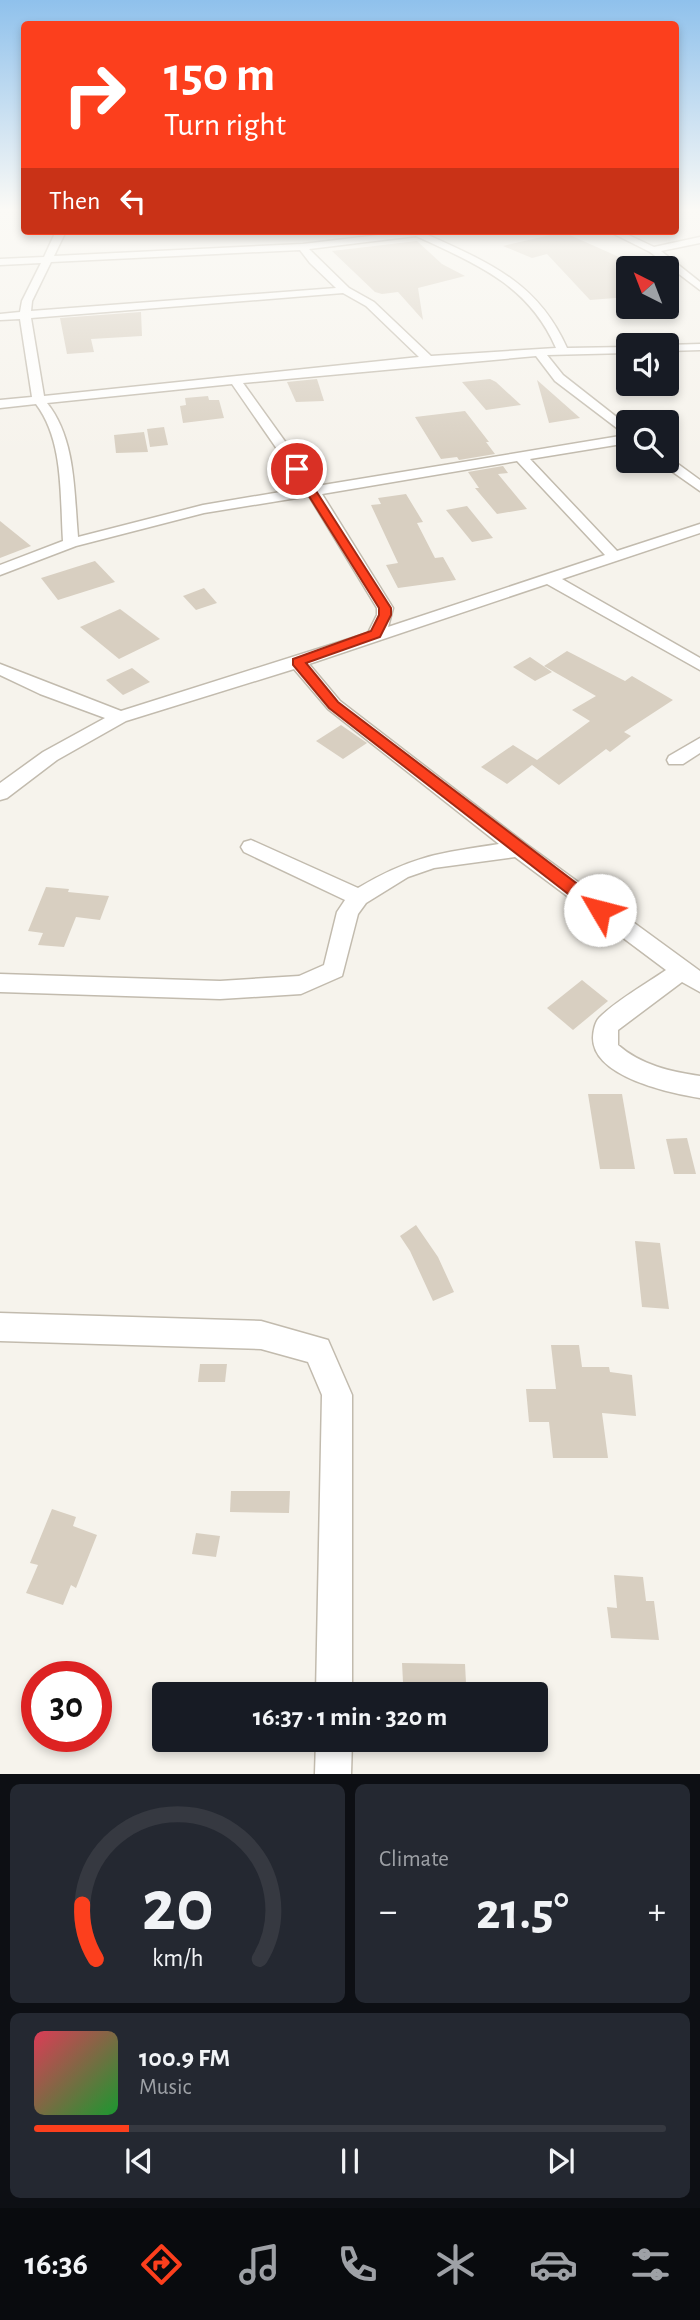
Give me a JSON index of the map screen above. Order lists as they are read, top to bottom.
{
  "north": "top left",
  "page": {
    "turn": ["150 m", "Turn right"],
    "then": "Then",
    "limit": "30",
    "trip": "16:37 · 1 min · 320 m",
    "tile": "Climate",
    "heat": ["−", "21.5°", "+"],
    "song": ["100.9 FM", "Music"],
    "tabs": "16:36",
    "gauge": ["20", "km/h"]
  }
}
